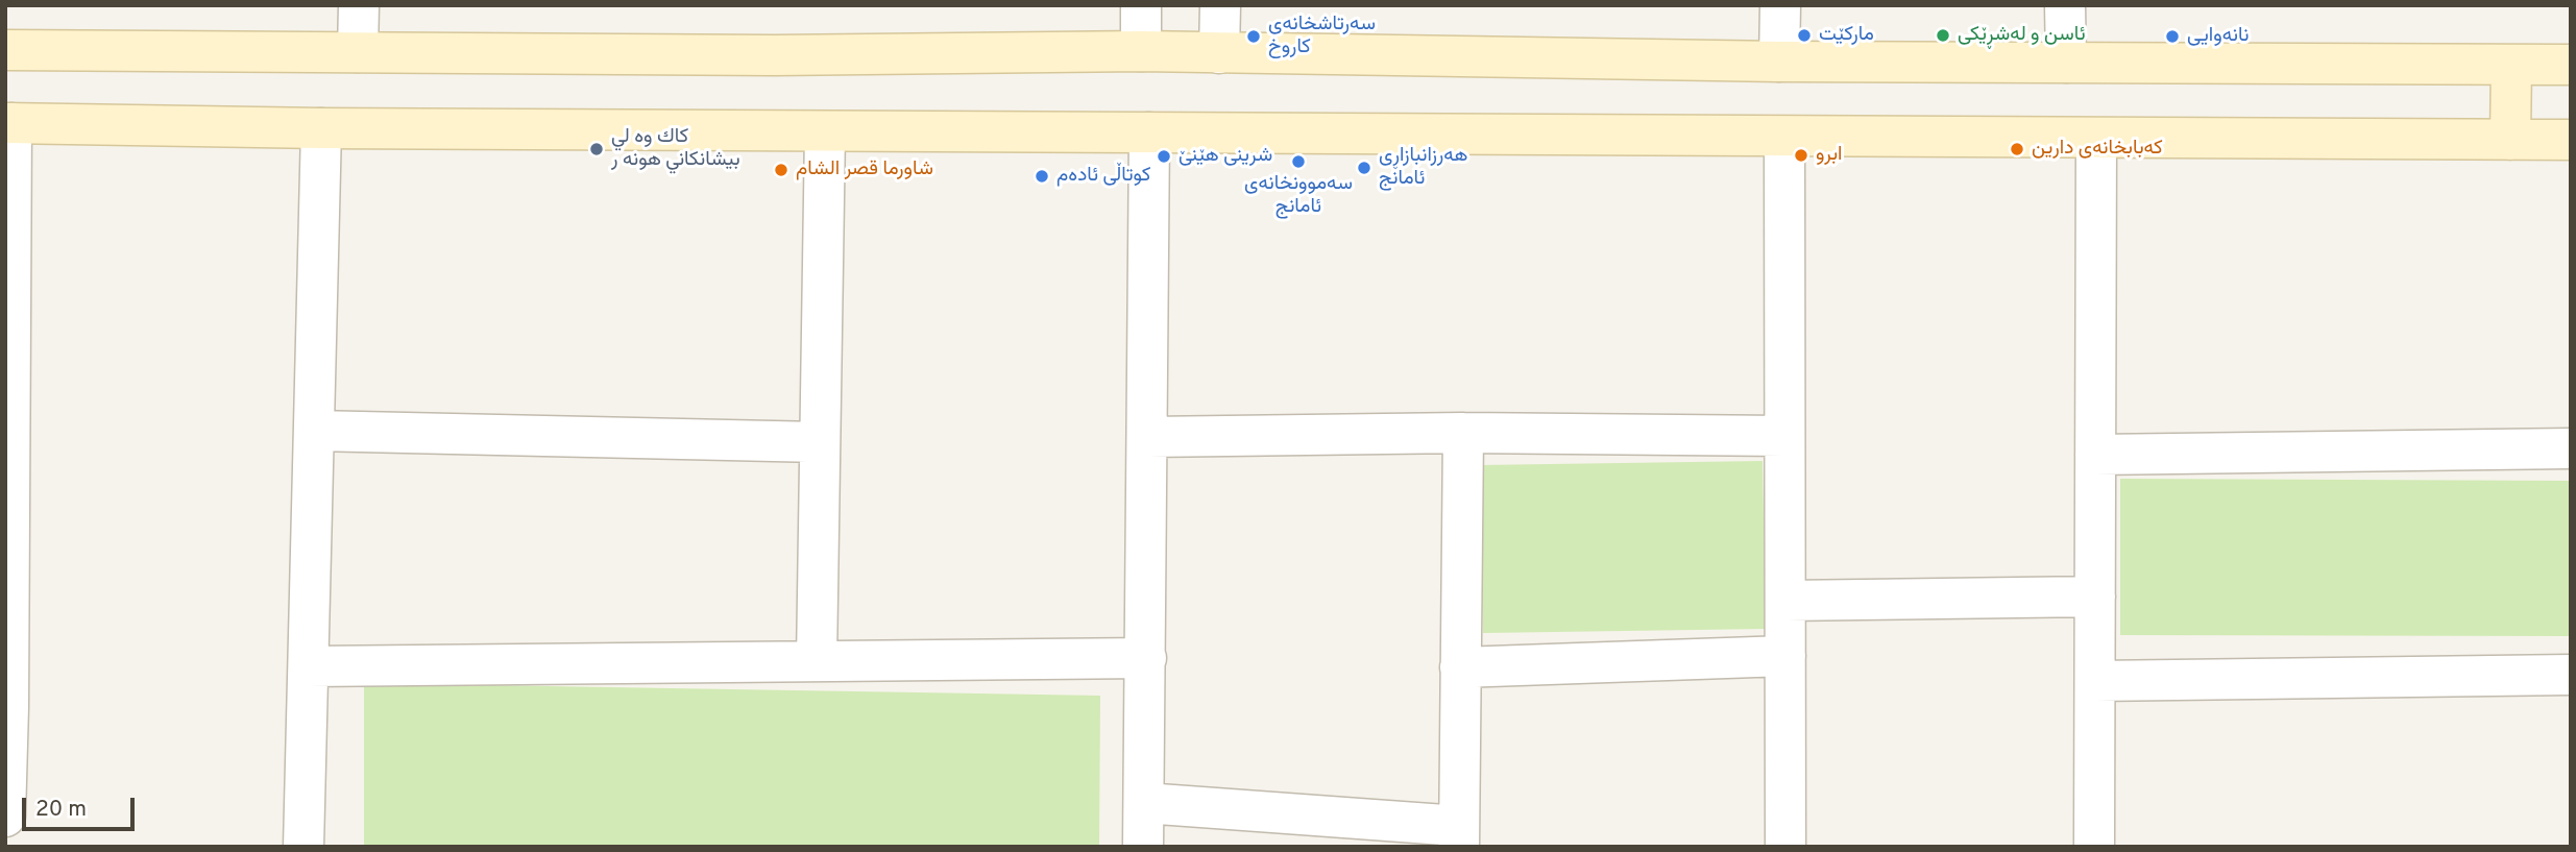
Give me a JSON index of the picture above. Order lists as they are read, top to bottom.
{
  "places": [
    "مارکێت",
    "ئاسن و لەشڕێکی",
    "سەرتاشخانەی کاروخ",
    "نانەوایی",
    "كاك وه لي بيشانكاني هونه ر",
    "کەبابخانەی دارین",
    "ابرو",
    "شرینی هێنێ",
    "سەموونخانەی ئامانج",
    "هەرزانبازاڕی ئامانج",
    "شاورما قصر الشام",
    "کوتاڵی ئادەم"
  ],
  "scale_bar": "20 m"
}
